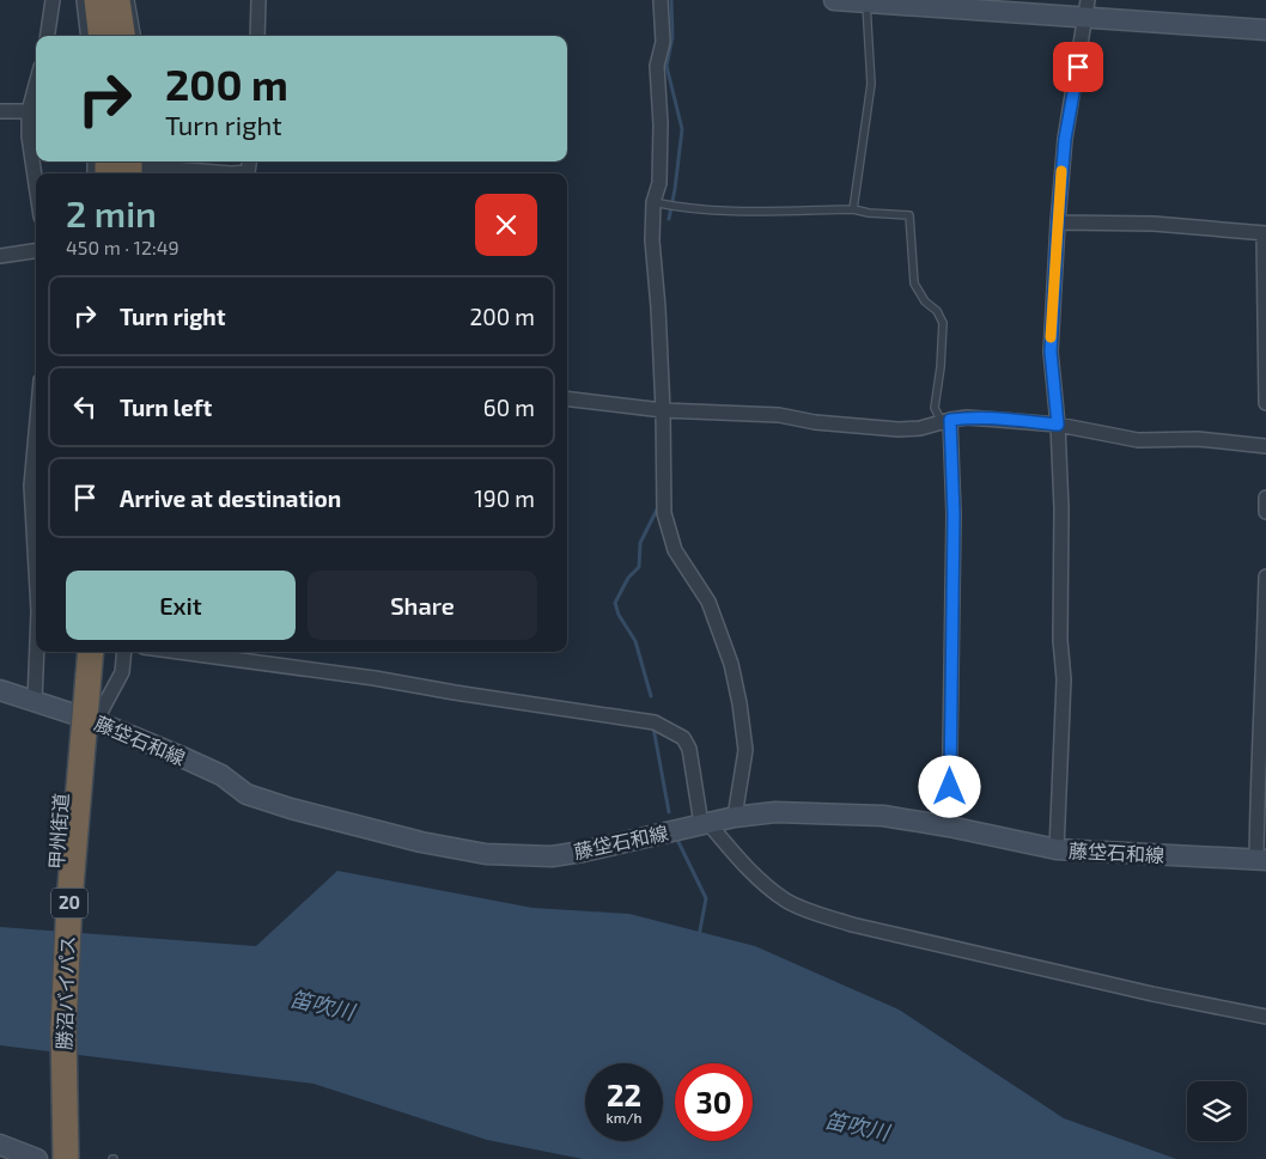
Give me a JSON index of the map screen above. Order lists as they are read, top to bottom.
{
  "streets": {
    "highway": ["甲州街道", "20", "勝沼バイパス"],
    "main road": ["藤垈石和線"]
  },
  "water": ["笛吹川"],
  "page": {
    "turn": ["200 m", "Turn right"],
    "heading": ["2 min", "450 m · 12:49"],
    "list": [
      {
        "name": "Turn right",
        "value": "200 m"
      },
      {
        "name": "Turn left",
        "value": "60 m"
      },
      {
        "name": "Arrive at destination",
        "value": "190 m"
      }
    ],
    "buttons": ["Exit", "Share"],
    "speed": "22 km/h",
    "limit": "30"
  }
}
